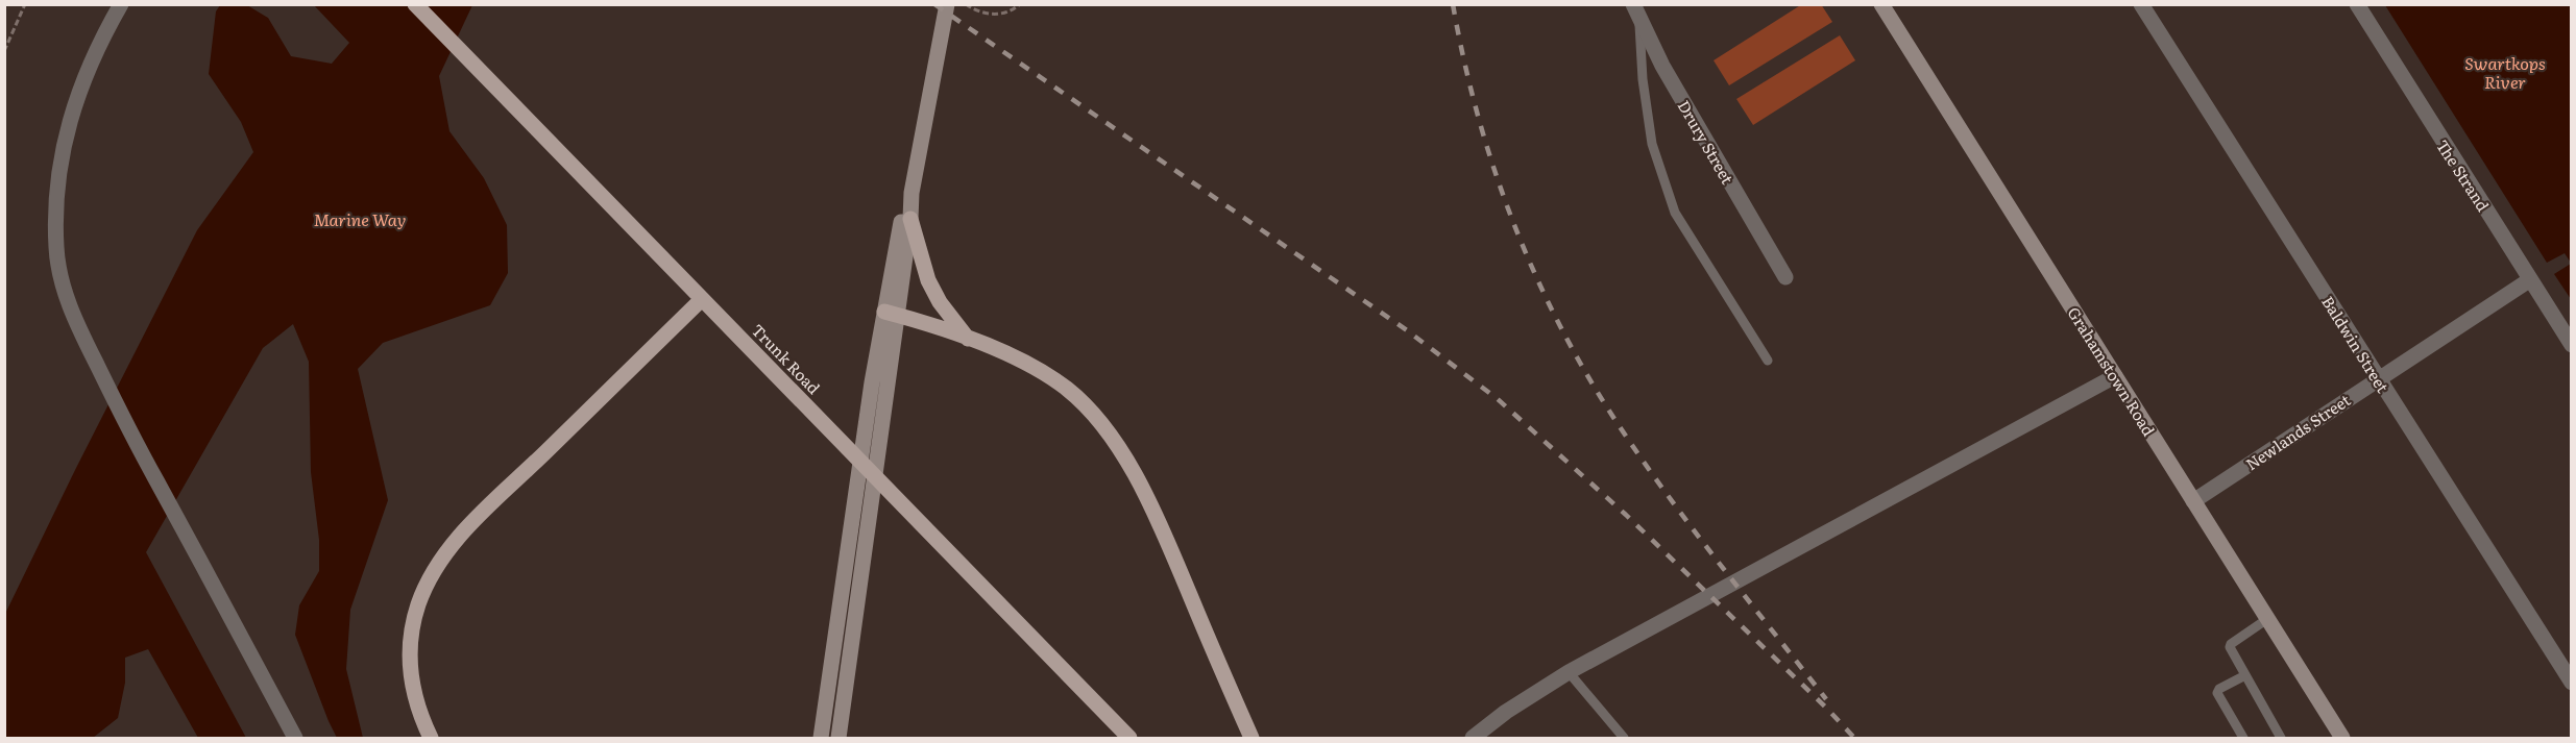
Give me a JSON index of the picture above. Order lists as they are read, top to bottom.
{
  "streets": {
    "main road": ["Trunk Road", "Grahamstown Road"],
    "street": [
      "Drury Street",
      "The Strand",
      "Baldwin Street",
      "Newlands Street"
    ]
  },
  "crossings": [
    ["The Strand", "Newlands Street"],
    ["Baldwin Street", "Newlands Street"],
    ["Grahamstown Road", "Newlands Street"]
  ],
  "water": ["Swartkops River", "Marine Way"]
}
